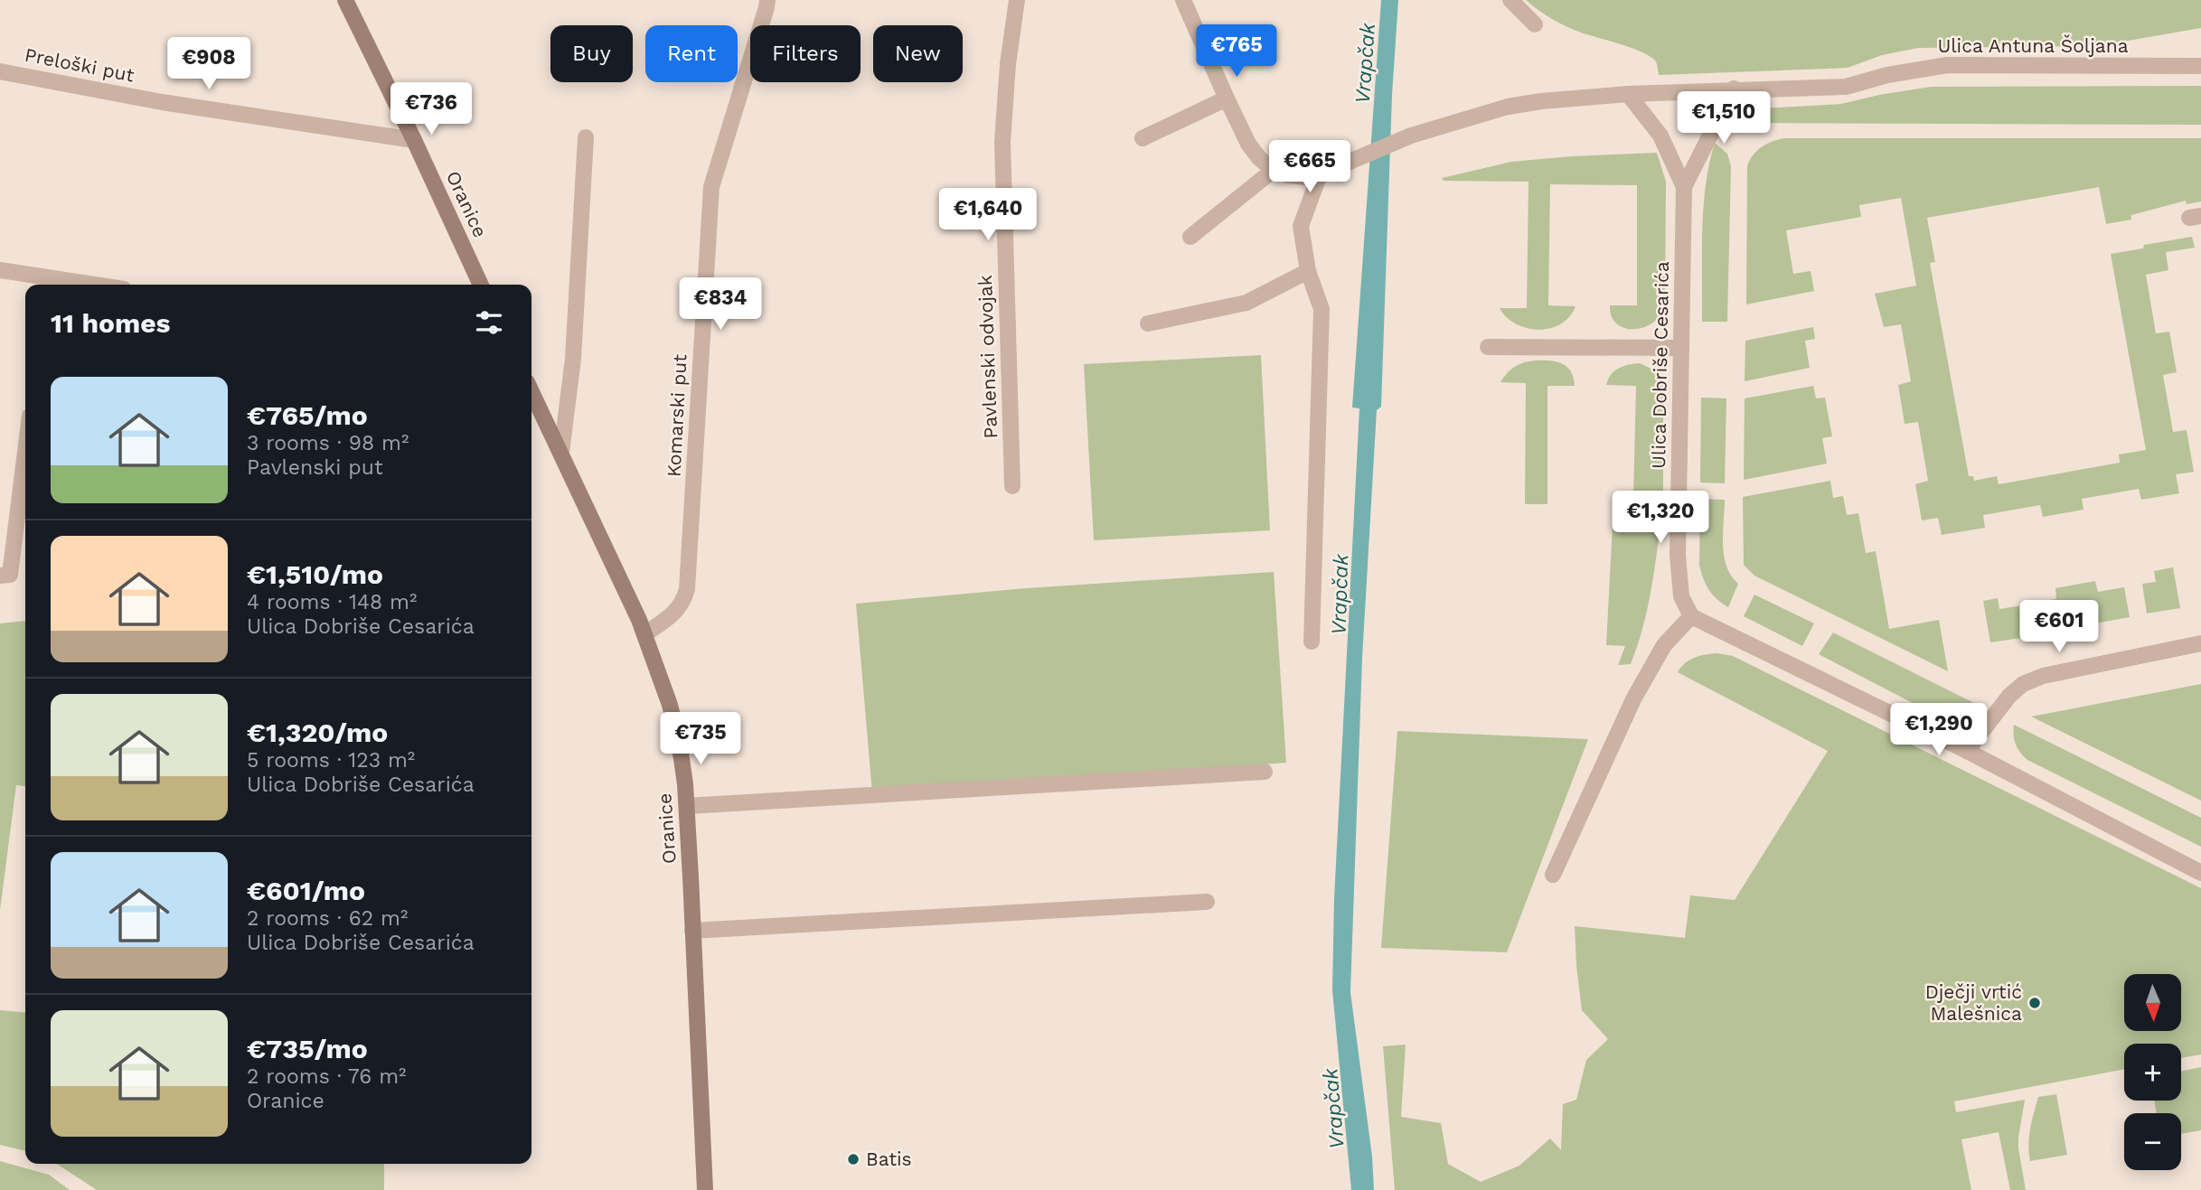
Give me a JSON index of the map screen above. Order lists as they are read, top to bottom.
{
  "streets": {
    "main road": ["Oranice"],
    "street": [
      "Ulica Antuna Šoljana",
      "Preloški put",
      "Pavlenski odvojak",
      "Ulica Dobriše Cesarića",
      "Komarski put"
    ]
  },
  "crossings": [
    ["Ulica Antuna Šoljana", "Ulica Dobriše Cesarića"],
    ["Preloški put", "Oranice"],
    ["Oranice", "Komarski put"]
  ],
  "water": ["Vrapčak"],
  "places": ["Dječji vrtić Malešnica", "Batis"],
  "north": "bottom",
  "page": {
    "price": [
      "€765",
      "€908",
      "€736",
      "€1,510",
      "€665",
      "€1,640",
      "€834",
      "€1,320",
      "€601",
      "€1,290",
      "€735"
    ],
    "chip": [
      "Buy",
      "Rent",
      "Filters",
      "New"
    ],
    "heading": "11 homes",
    "list": [
      {
        "name": "€765/mo",
        "note": "3 rooms · 98 m² · Pavlenski put"
      },
      {
        "name": "€1,510/mo",
        "note": "4 rooms · 148 m² · Ulica Dobriše Cesarića"
      },
      {
        "name": "€1,320/mo",
        "note": "5 rooms · 123 m² · Ulica Dobriše Cesarića"
      },
      {
        "name": "€601/mo",
        "note": "2 rooms · 62 m² · Ulica Dobriše Cesarića"
      },
      {
        "name": "€735/mo",
        "note": "2 rooms · 76 m² · Oranice"
      }
    ],
    "map_buttons": ["+", "−"]
  }
}
